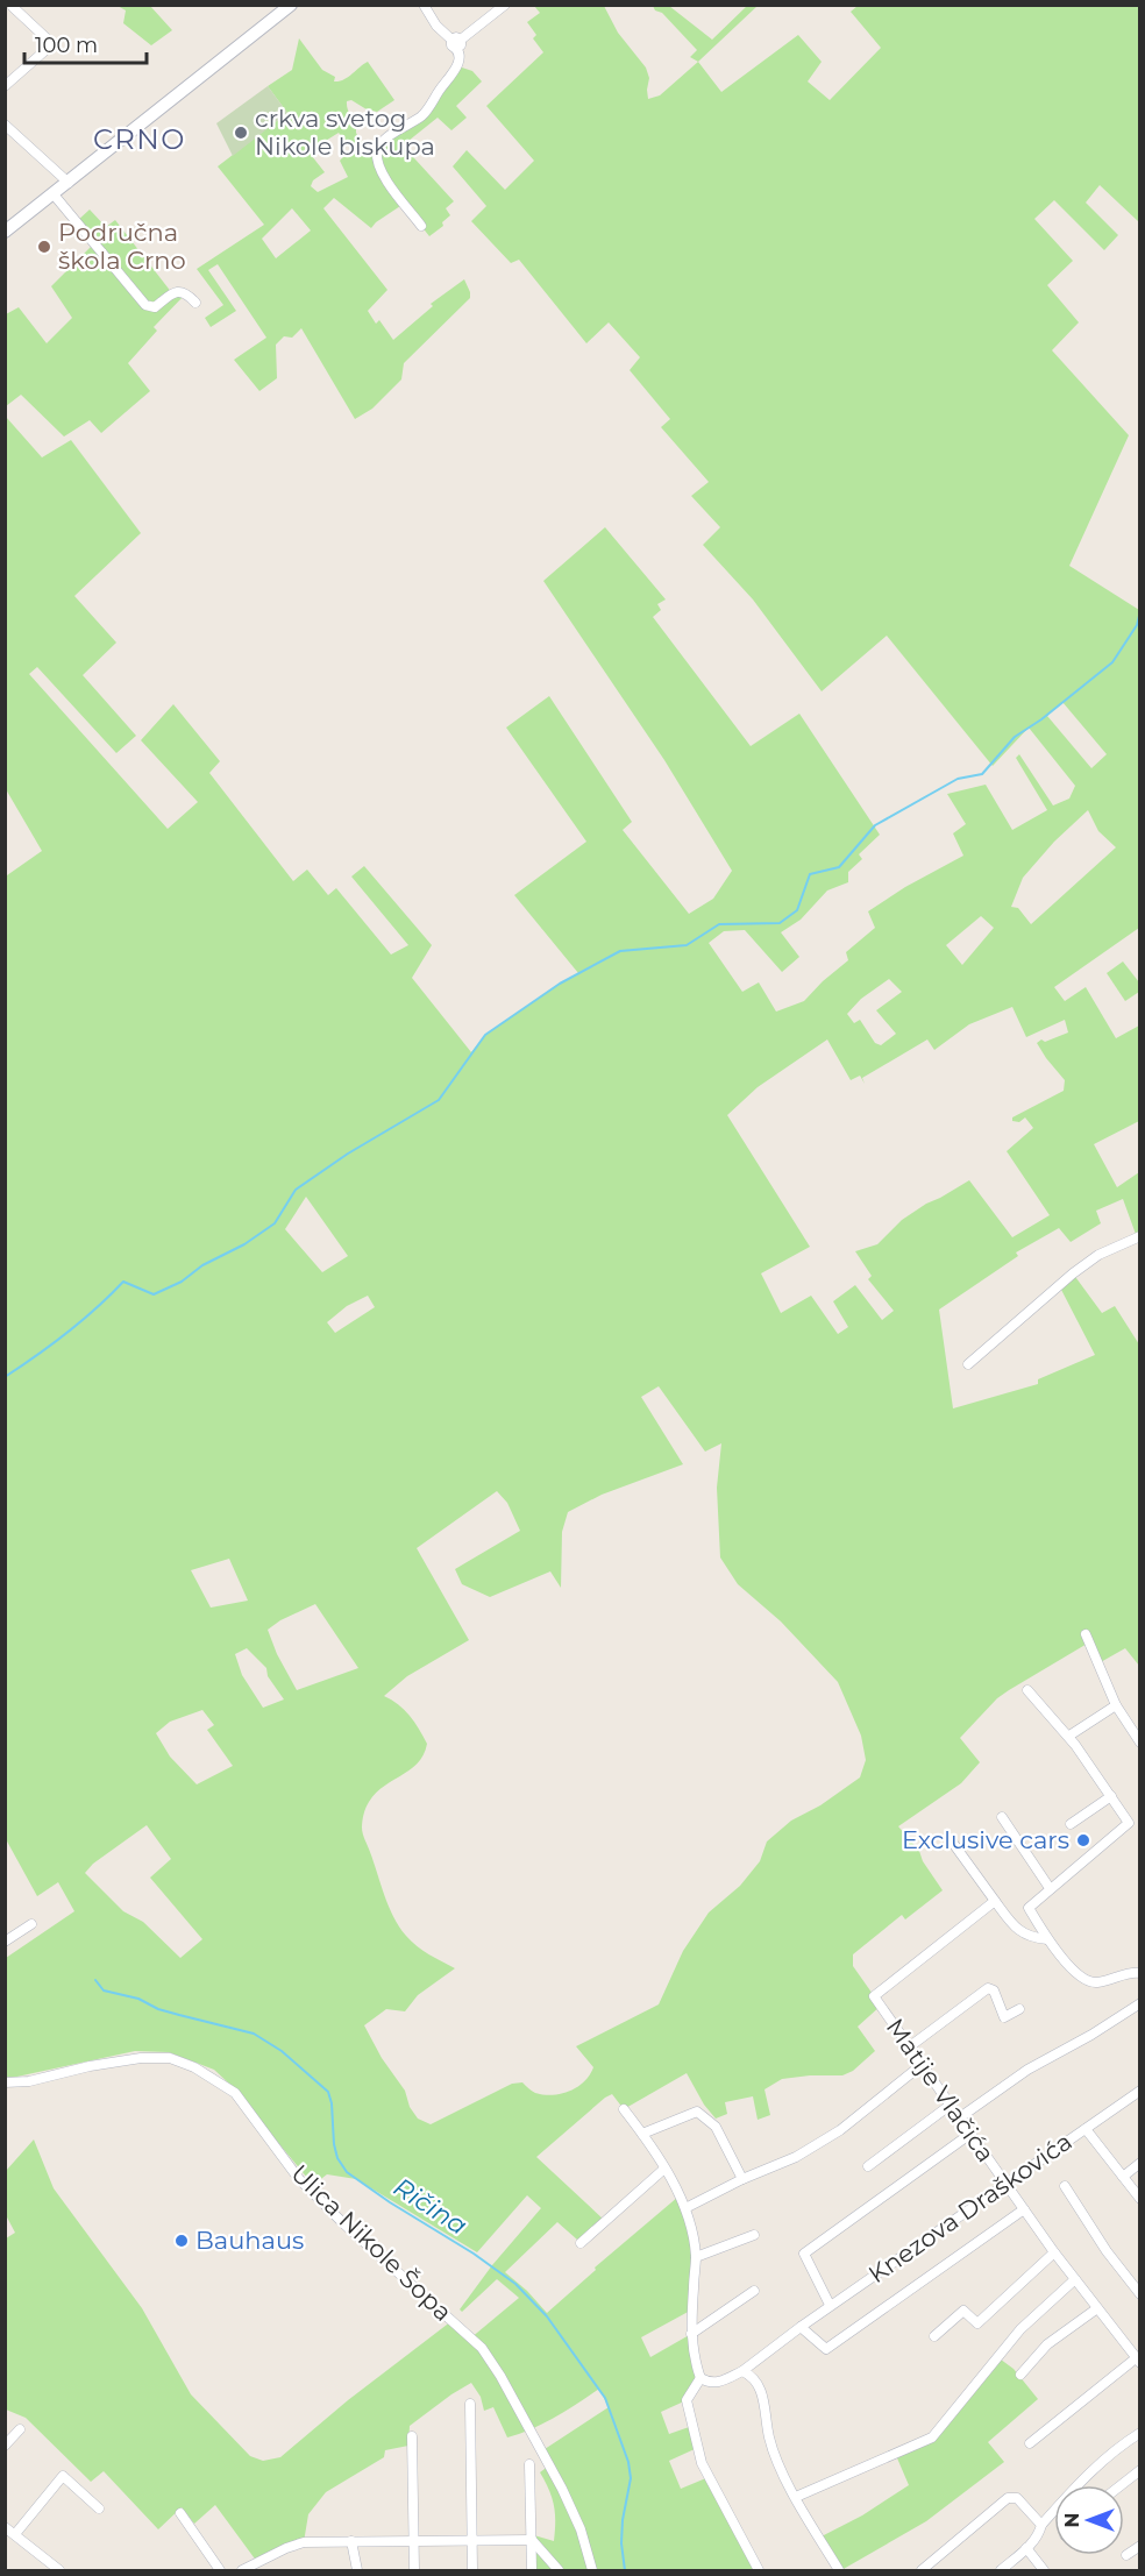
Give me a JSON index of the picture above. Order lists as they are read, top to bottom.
{
  "streets": {
    "street": ["Matije Vlačića", "Knezova Draškovića", "Ulica Nikole Šopa"]
  },
  "crossings": [
    ["Matije Vlačića", "Knezova Draškovića"]
  ],
  "districts": ["CRNO"],
  "water": ["Ričina"],
  "places": [
    "crkva svetog Nikole biskupa",
    "Područna škola Crno",
    "Exclusive cars",
    "Bauhaus"
  ],
  "scale_bar": "100 m",
  "north": "left"
}
